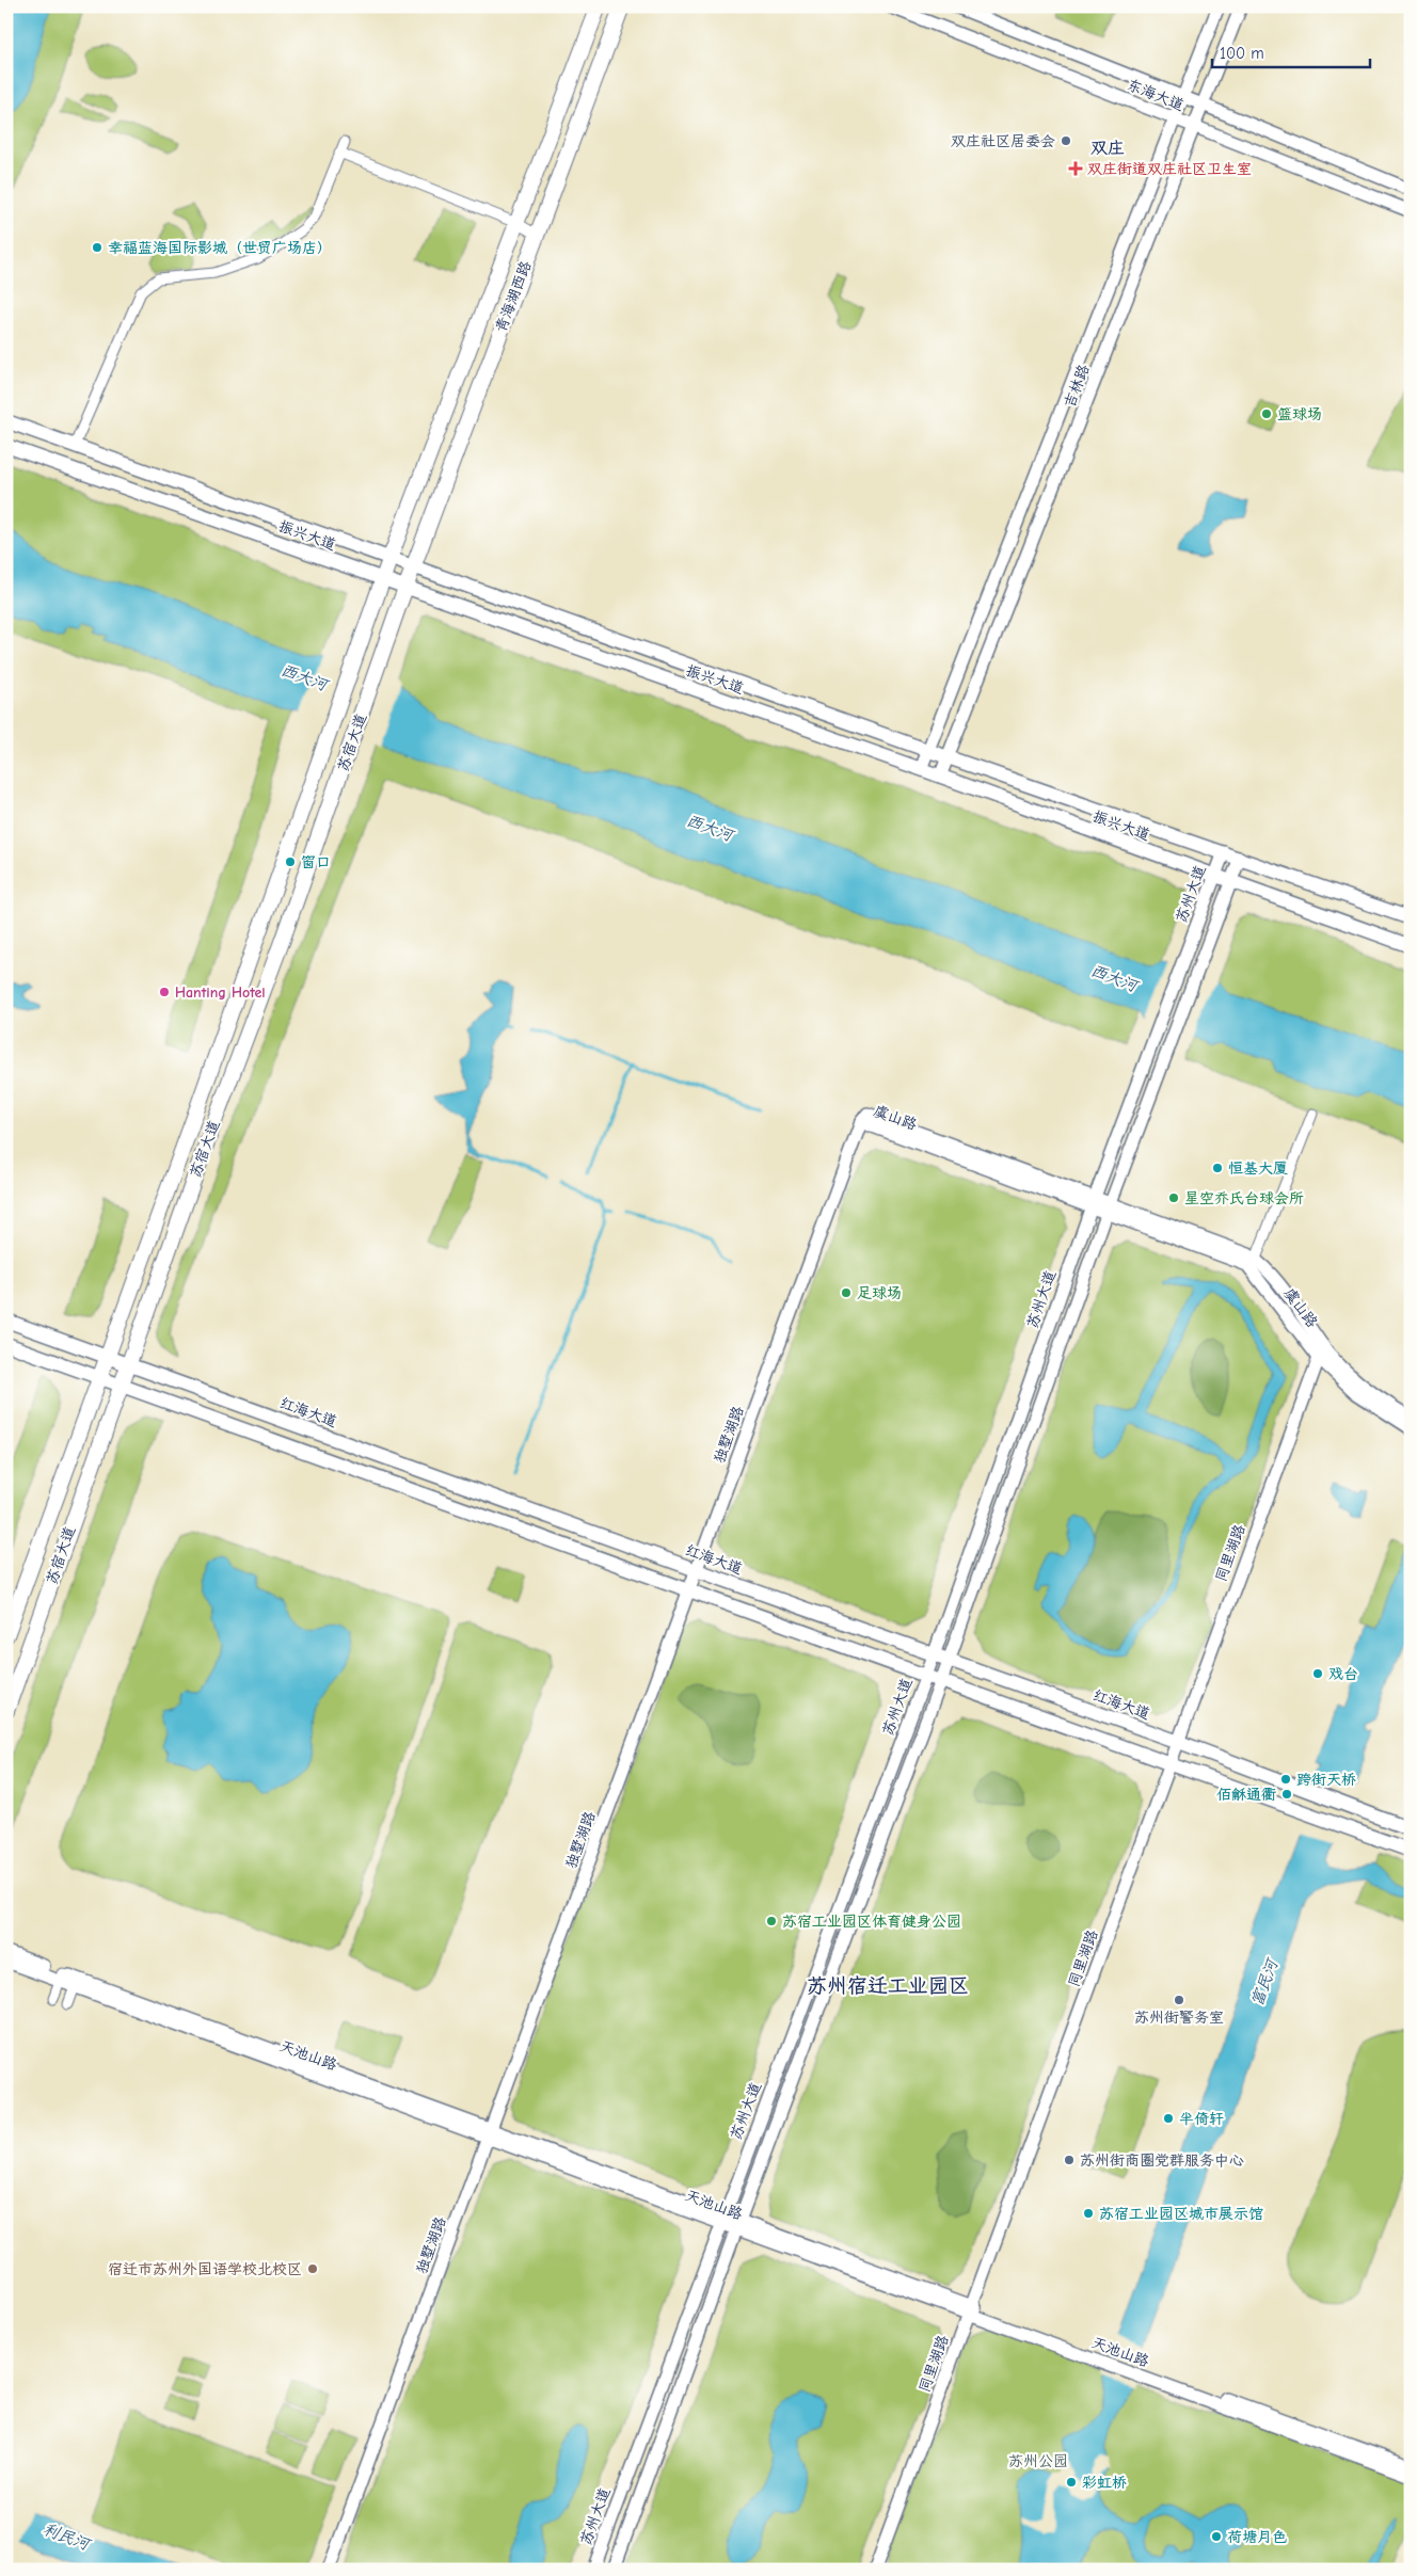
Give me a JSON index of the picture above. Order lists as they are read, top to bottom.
{
  "streets": {
    "main road": [
      "青海湖西路",
      "振兴大道",
      "苏宿大道",
      "红海大道"
    ],
    "street": [
      "东海大道",
      "吉林路",
      "苏州大道",
      "虞山路",
      "独墅湖路",
      "同里湖路",
      "天池山路"
    ]
  },
  "crossings": [
    ["东海大道", "吉林路"],
    ["青海湖西路", "振兴大道"],
    ["青海湖西路", "苏宿大道"],
    ["吉林路", "振兴大道"],
    ["振兴大道", "苏宿大道"],
    ["振兴大道", "苏州大道"],
    ["苏宿大道", "红海大道"],
    ["苏州大道", "虞山路"],
    ["苏州大道", "红海大道"],
    ["苏州大道", "天池山路"],
    ["虞山路", "独墅湖路"],
    ["虞山路", "同里湖路"],
    ["红海大道", "独墅湖路"],
    ["红海大道", "同里湖路"],
    ["独墅湖路", "天池山路"],
    ["同里湖路", "天池山路"]
  ],
  "districts": ["双庄", "苏州宿迁工业园区"],
  "water": ["西大河", "富民河", "利民河"],
  "parks": ["苏州公园"],
  "places": {
    "other": [
      "双庄社区居委会",
      "幸福蓝海国际影城（世贸广场店）",
      "篮球场",
      "窗口",
      "Hanting Hotel",
      "恒基大厦",
      "星空乔氏台球会所",
      "足球场",
      "戏台",
      "跨街天桥",
      "佰龢通衢",
      "苏宿工业园区体育健身公园",
      "苏州街警务室",
      "半倚轩",
      "苏州街商圈党群服务中心",
      "苏宿工业园区城市展示馆",
      "宿迁市苏州外国语学校北校区",
      "彩虹桥",
      "荷塘月色"
    ],
    "health": ["双庄街道双庄社区卫生室"]
  },
  "scale_bar": "100 m"
}
